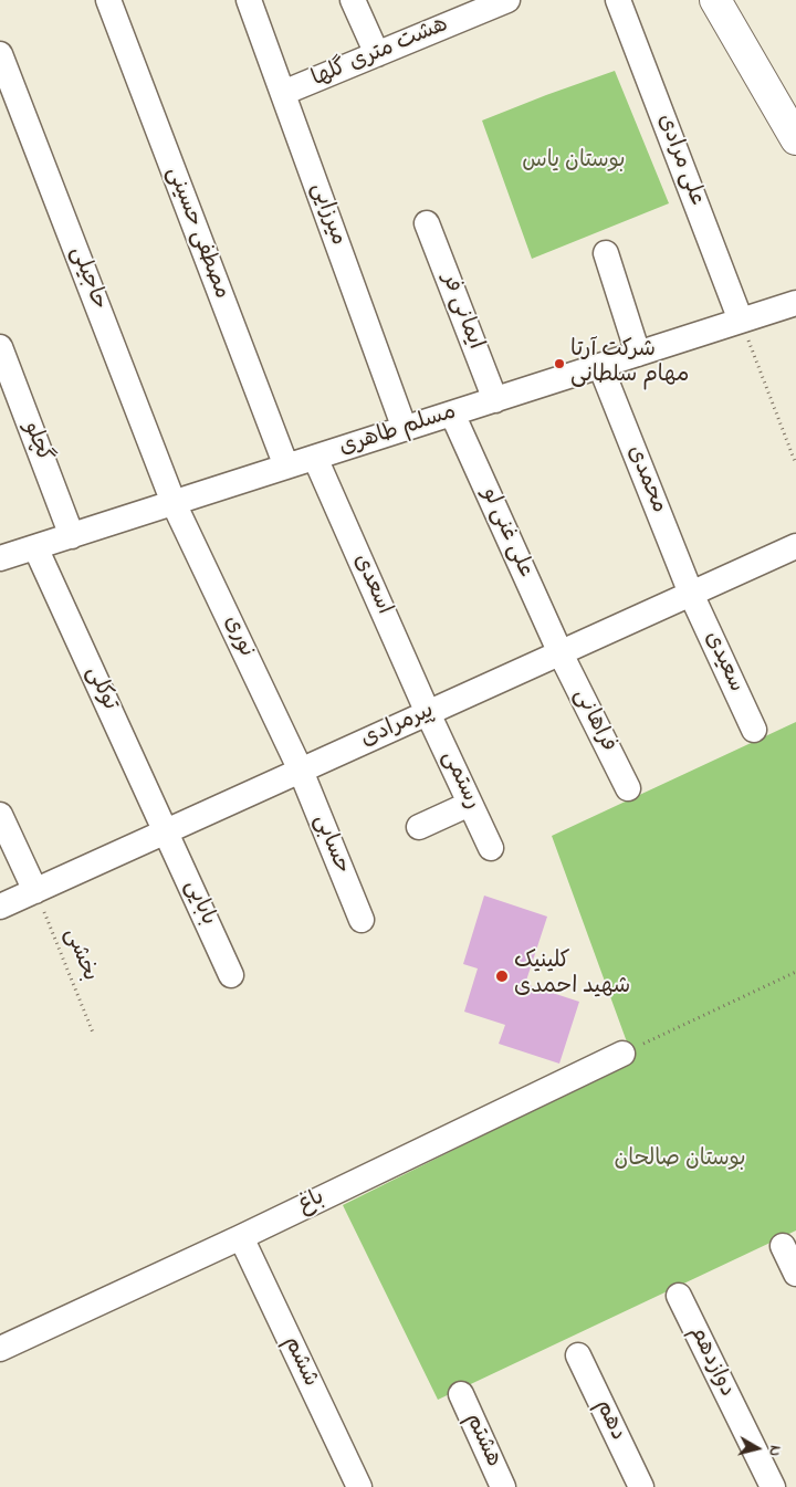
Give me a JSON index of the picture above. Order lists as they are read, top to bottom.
{
  "streets": {
    "street": [
      "هشت متری گلها",
      "علی مرادی",
      "میرزایی",
      "مصطفی حسینی",
      "حاجیلی",
      "ایمانی فر",
      "مسلم طاهری",
      "گچلو",
      "محمدی",
      "علی غنی لو",
      "اسعدی",
      "نوری",
      "سعیدی",
      "توکلی",
      "فراهانی",
      "پیرمرادی",
      "رستمی",
      "حسابی",
      "بابایی",
      "باغ",
      "ششم",
      "دوازدهم",
      "دهم",
      "هشتم"
    ],
    "path": ["بخشی"]
  },
  "crossings": [
    ["هشت متری گلها", "میرزایی"],
    ["علی مرادی", "مسلم طاهری"],
    ["میرزایی", "مسلم طاهری"],
    ["مصطفی حسینی", "مسلم طاهری"],
    ["حاجیلی", "مسلم طاهری"],
    ["حاجیلی", "نوری"],
    ["ایمانی فر", "مسلم طاهری"],
    ["مسلم طاهری", "گچلو"],
    ["مسلم طاهری", "محمدی"],
    ["مسلم طاهری", "علی غنی لو"],
    ["مسلم طاهری", "اسعدی"],
    ["مسلم طاهری", "نوری"],
    ["مسلم طاهری", "توکلی"],
    ["محمدی", "سعیدی"],
    ["محمدی", "پیرمرادی"],
    ["علی غنی لو", "فراهانی"],
    ["علی غنی لو", "پیرمرادی"],
    ["اسعدی", "پیرمرادی"],
    ["اسعدی", "رستمی"],
    ["نوری", "پیرمرادی"],
    ["نوری", "حسابی"],
    ["سعیدی", "پیرمرادی"],
    ["توکلی", "پیرمرادی"],
    ["توکلی", "بابایی"],
    ["فراهانی", "پیرمرادی"],
    ["پیرمرادی", "رستمی"],
    ["پیرمرادی", "حسابی"],
    ["پیرمرادی", "بابایی"],
    ["پیرمرادی", "بخشی"],
    ["باغ", "ششم"]
  ],
  "parks": ["بوستان یاس", "بوستان صالحان"],
  "places": ["شرکت آرتا مهام سلطانی", "کلینیک شهید احمدی"],
  "north": "right"
}
